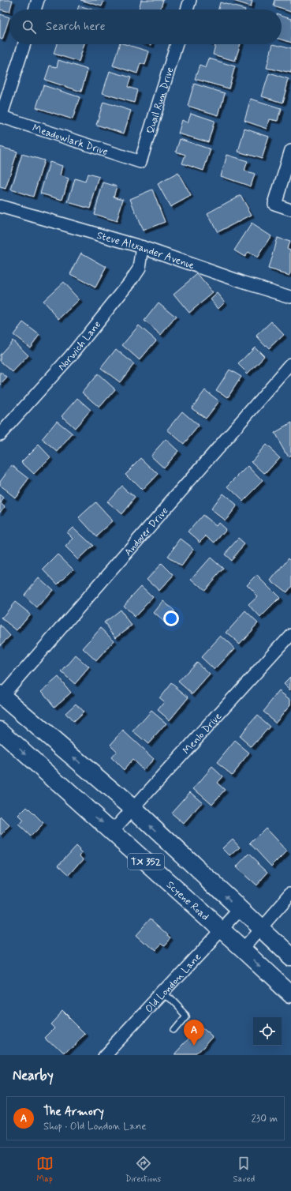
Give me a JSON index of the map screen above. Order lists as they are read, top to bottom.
{
  "streets": {
    "main road": ["TX 352", "Scyene Road"],
    "street": [
      "Quail Run Drive",
      "Meadowlark Drive",
      "Steve Alexander Avenue",
      "Norwich Lane",
      "Andover Drive",
      "Menlo Drive",
      "Old London Lane"
    ]
  },
  "crossings": [
    ["Quail Run Drive", "Meadowlark Drive"],
    ["Steve Alexander Avenue", "Norwich Lane"],
    ["Andover Drive", "TX 352"],
    ["Menlo Drive", "TX 352"],
    ["Menlo Drive", "Scyene Road"],
    ["TX 352", "Old London Lane"],
    ["Scyene Road", "Old London Lane"]
  ],
  "page": {
    "search": "Search here",
    "pins": "A",
    "heading": "Nearby",
    "list": [
      {
        "mark": "A",
        "name": "The Armory",
        "note": "Shop · Old London Lane",
        "value": "230 m"
      }
    ],
    "nav": ["Map", "Directions", "Saved"]
  }
}
